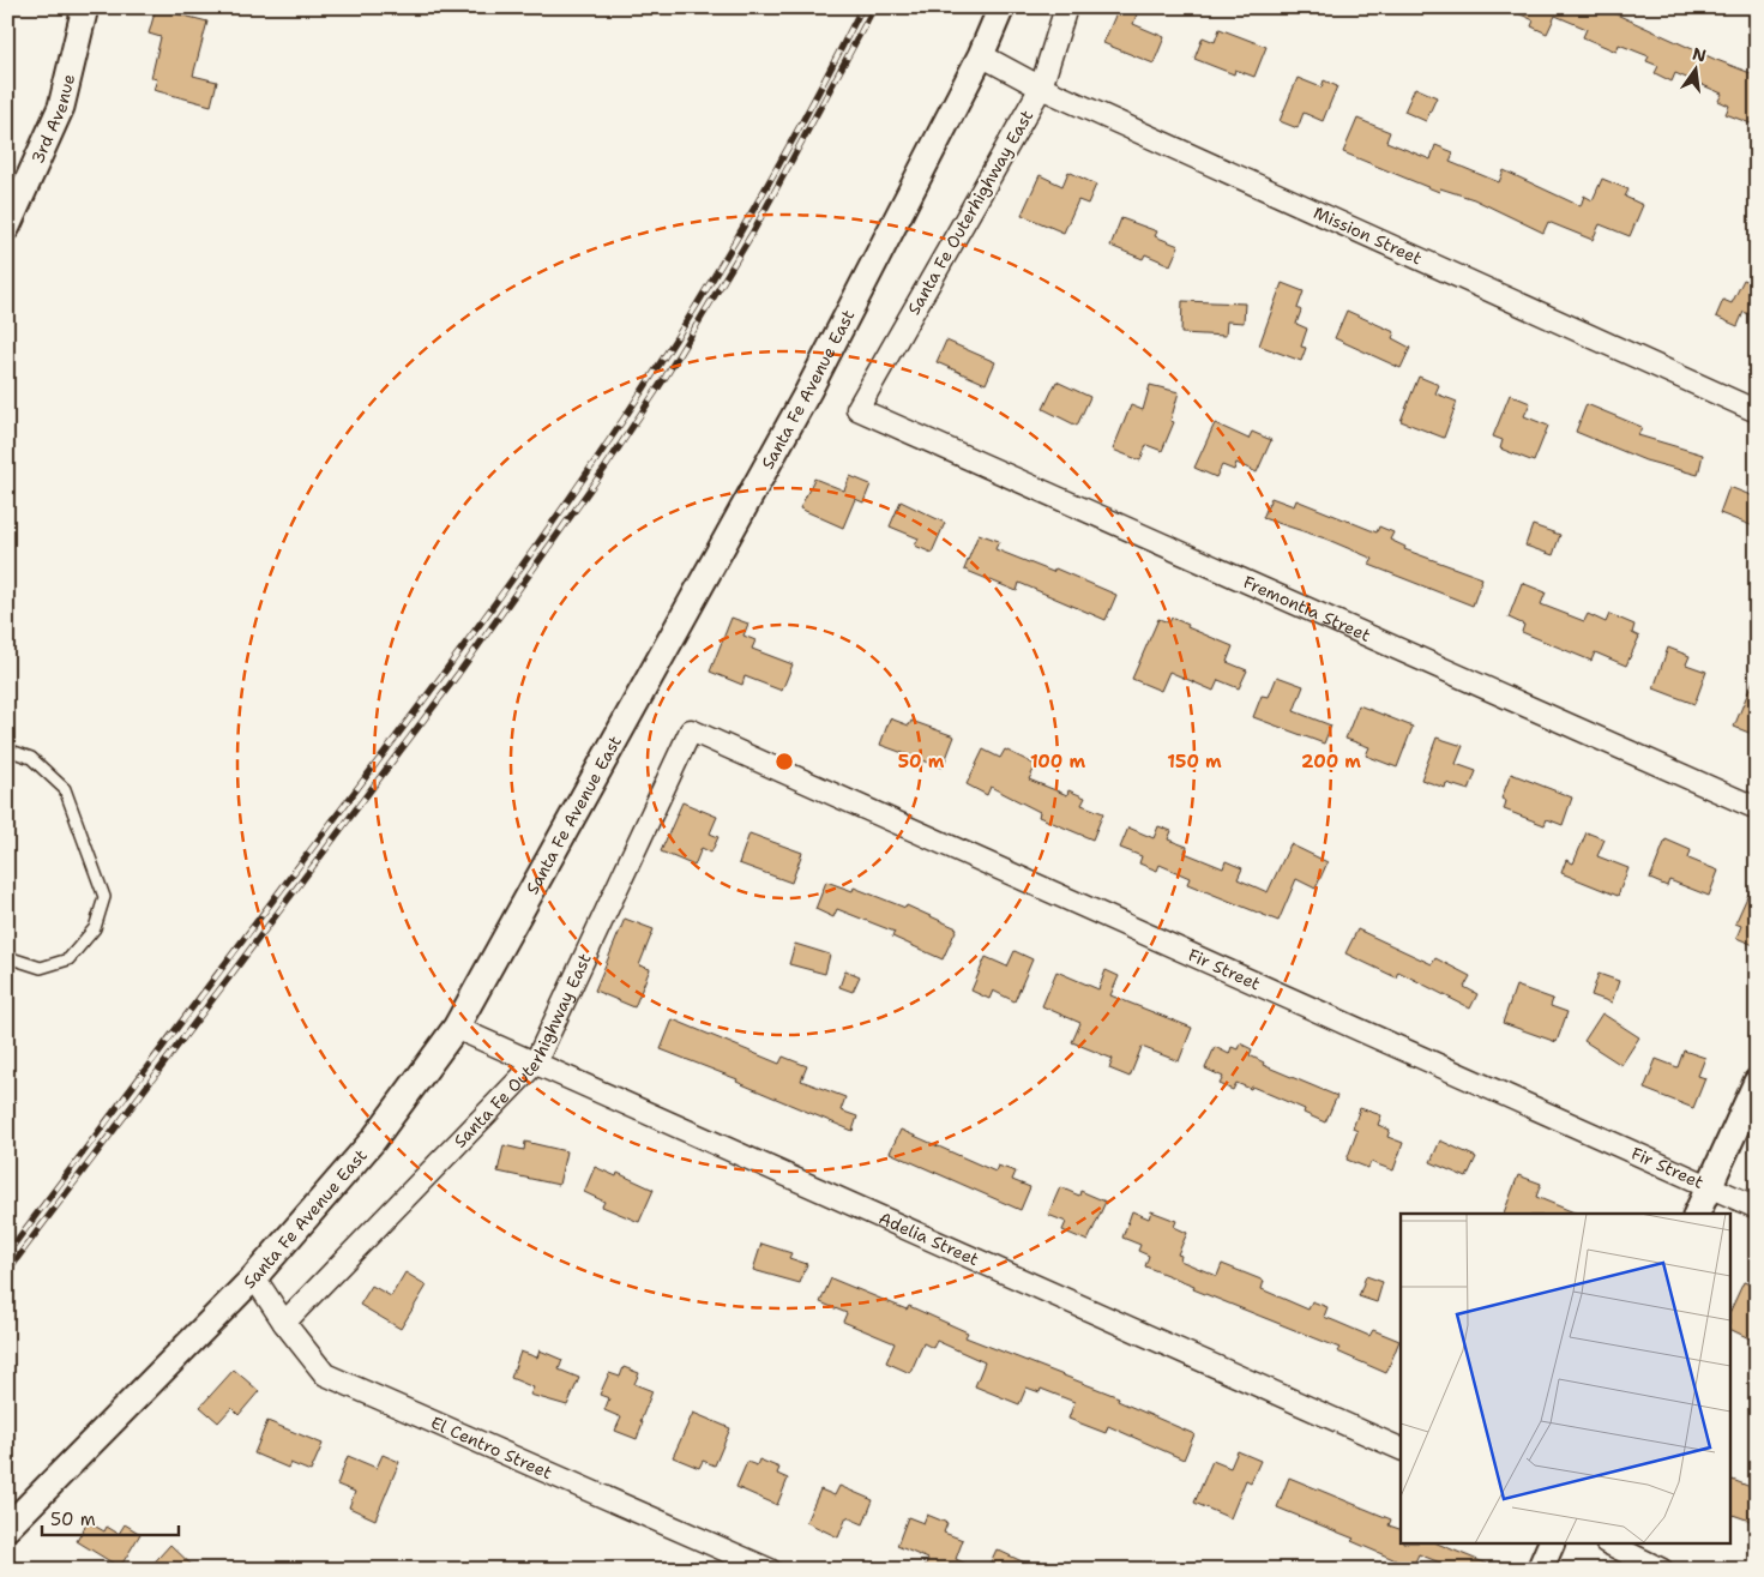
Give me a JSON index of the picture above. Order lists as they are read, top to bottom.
{
  "streets": {
    "street": [
      "3rd Avenue",
      "Santa Fe Outerhighway East",
      "Mission Street",
      "Santa Fe Avenue East",
      "Fremontia Street",
      "Fir Street",
      "Adelia Street",
      "El Centro Street"
    ]
  },
  "crossings": [
    ["Santa Fe Outerhighway East", "Mission Street"],
    ["Santa Fe Outerhighway East", "Fremontia Street"],
    ["Santa Fe Outerhighway East", "Fir Street"],
    ["Santa Fe Outerhighway East", "Adelia Street"],
    ["Santa Fe Outerhighway East", "El Centro Street"],
    ["Mission Street", "Santa Fe Avenue East"],
    ["Santa Fe Avenue East", "Adelia Street"],
    ["Santa Fe Avenue East", "El Centro Street"]
  ],
  "scale_bar": "50 m",
  "north": "top",
  "rings": [
    "50 m",
    "100 m",
    "150 m",
    "200 m"
  ]
}
